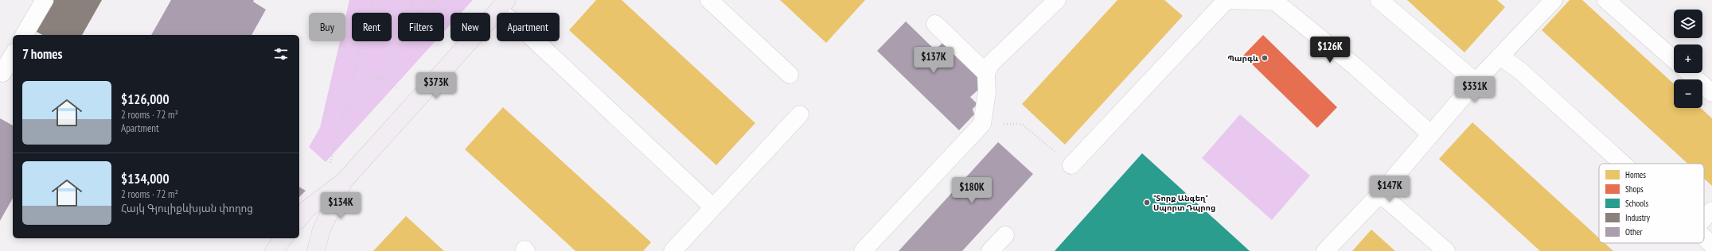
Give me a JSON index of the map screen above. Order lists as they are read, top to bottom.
{
  "places": ["Պարգև", "\"Տորք Անգեղ\" Սպորտ Դպրոց"],
  "legend": [
    "Homes",
    "Shops",
    "Schools",
    "Industry",
    "Other"
  ],
  "page": {
    "map_buttons": ["+", "−"],
    "chip": [
      "Buy",
      "Rent",
      "Filters",
      "New",
      "Apartment"
    ],
    "heading": "7 homes",
    "price": [
      "$126K",
      "$137K",
      "$373K",
      "$331K",
      "$147K",
      "$180K",
      "$134K"
    ],
    "list": [
      {
        "name": "$126,000",
        "note": "2 rooms · 72 m² · Apartment"
      },
      {
        "name": "$134,000",
        "note": "2 rooms · 72 m² · Հայկ Գյուլիքևխյան փողոց"
      }
    ]
  }
}
